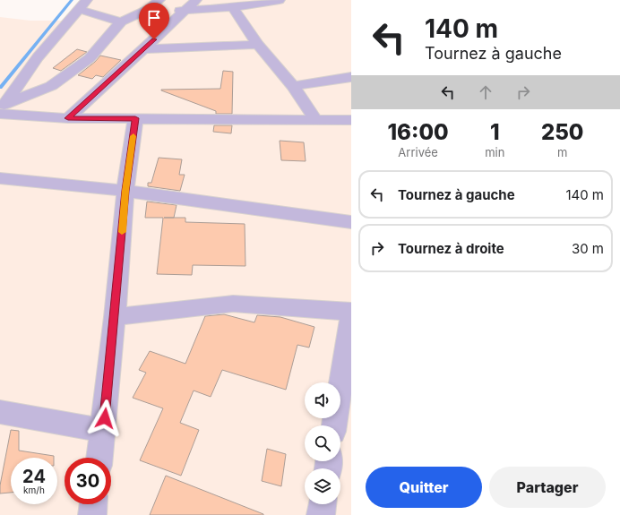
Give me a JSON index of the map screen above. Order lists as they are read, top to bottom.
{
  "page": {
    "turn": ["140 m", "Tournez à gauche"],
    "eta": [
      "16:00",
      "Arrivée",
      "1",
      "min",
      "250",
      "m"
    ],
    "list": [
      {
        "name": "Tournez à gauche",
        "value": "140 m"
      },
      {
        "name": "Tournez à droite",
        "value": "30 m"
      }
    ],
    "speed": "24 km/h",
    "limit": "30",
    "buttons": ["Quitter", "Partager"]
  }
}
